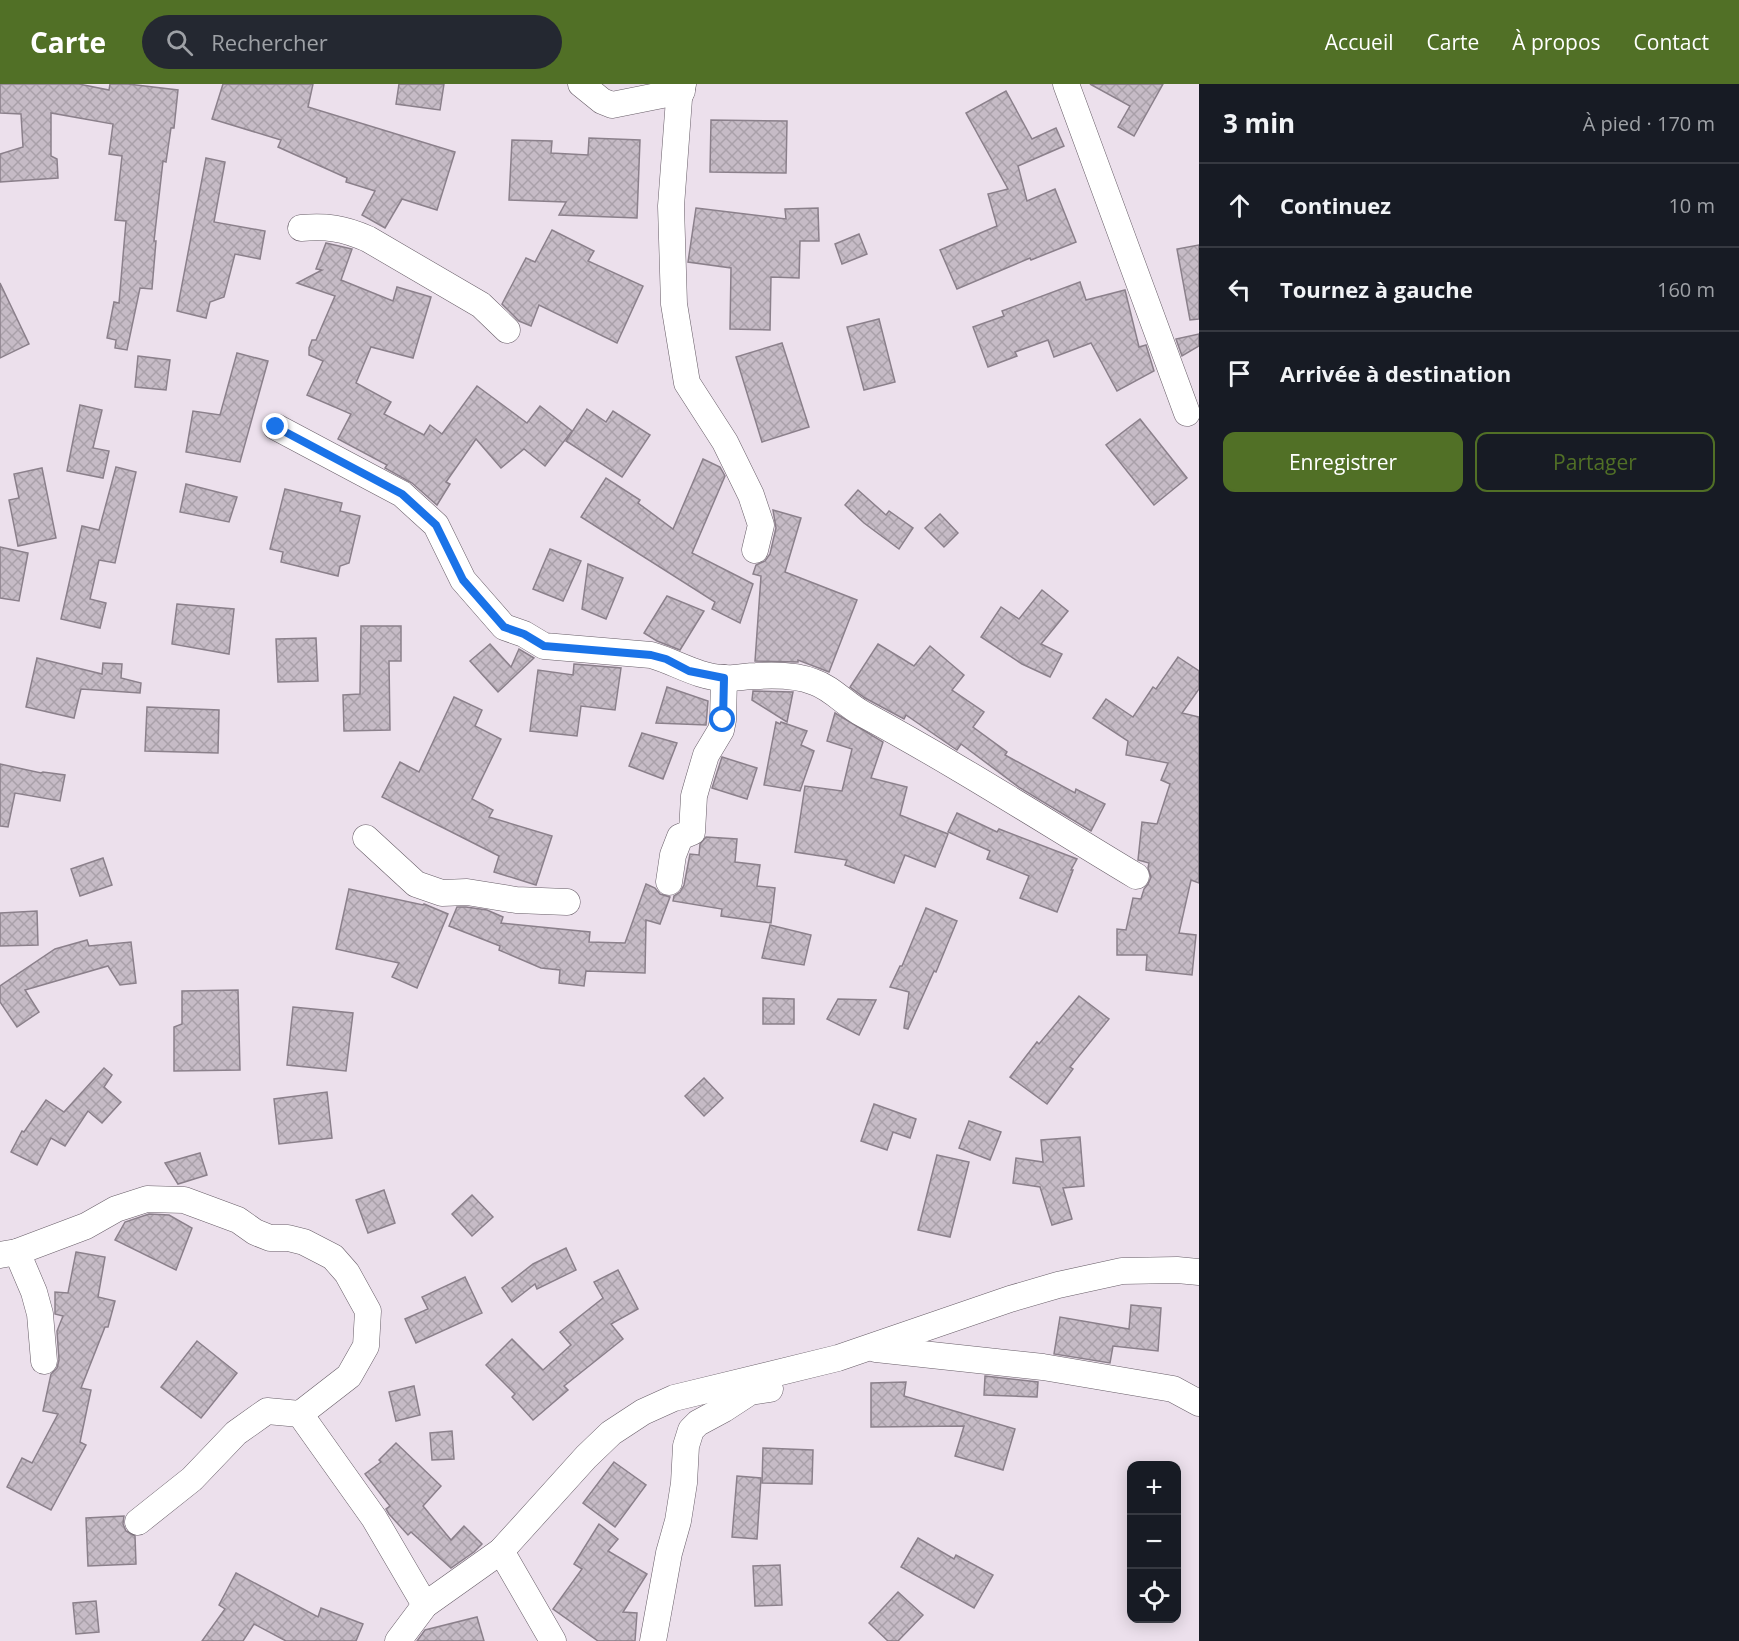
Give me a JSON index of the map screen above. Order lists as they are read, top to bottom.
{
  "page": {
    "header": "Carte",
    "search": "Rechercher",
    "nav": [
      "Accueil",
      "Carte",
      "À propos",
      "Contact"
    ],
    "heading": ["3 min", "À pied · 170 m"],
    "list": [
      ["Continuez", "10 m"],
      ["Tournez à gauche", "160 m"],
      "Arrivée à destination"
    ],
    "buttons": ["Enregistrer", "Partager"],
    "map_buttons": ["+", "−"]
  }
}
